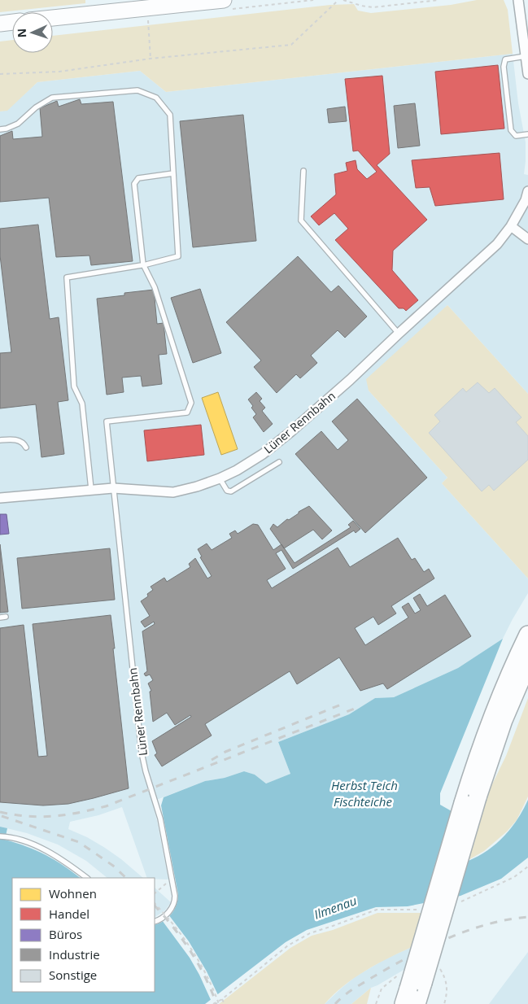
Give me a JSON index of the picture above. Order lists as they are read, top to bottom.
{
  "streets": {
    "street": ["Lüner Rennbahn"]
  },
  "water": ["Herbst Teich", "Fischteiche", "Ilmenau"],
  "legend": [
    "Wohnen",
    "Handel",
    "Büros",
    "Industrie",
    "Sonstige"
  ],
  "north": "left"
}
